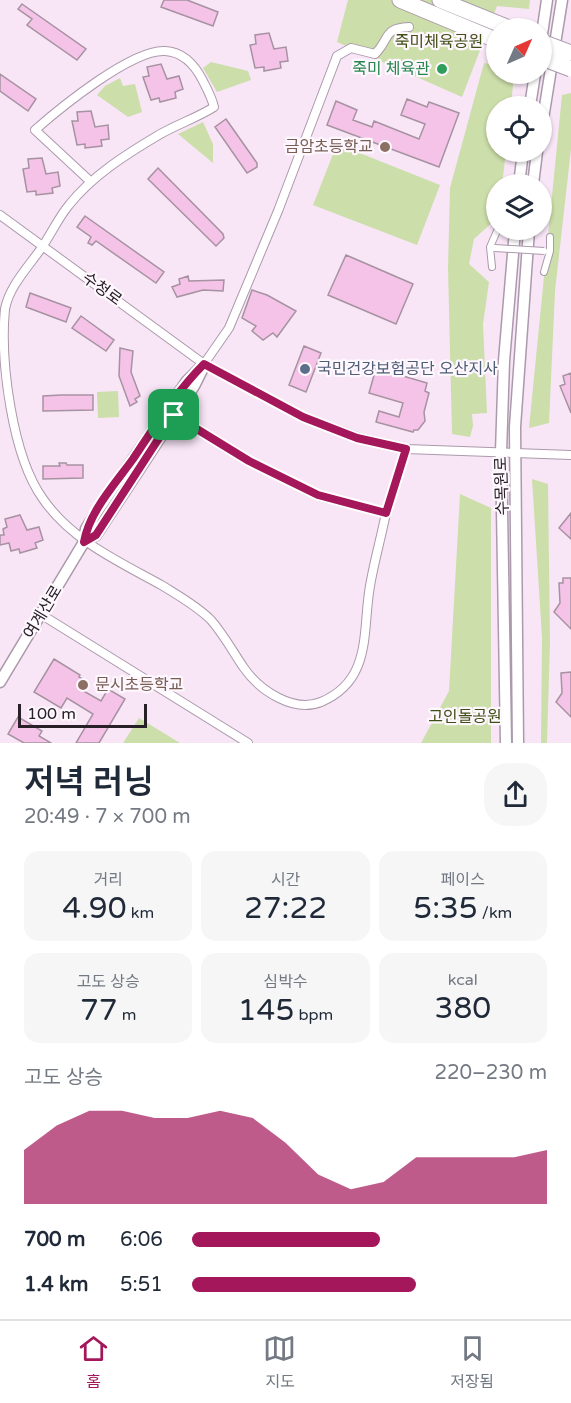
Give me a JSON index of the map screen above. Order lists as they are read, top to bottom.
{
  "streets": {
    "street": ["수청로", "수목원로", "여계산로"]
  },
  "crossings": [
    ["수청로", "수목원로"],
    ["수청로", "여계산로"]
  ],
  "parks": ["죽미체육공원", "고인돌공원"],
  "places": [
    "죽미 체육관",
    "금암초등학교",
    "국민건강보험공단 오산지사",
    "문시초등학교"
  ],
  "scale_bar": "100 m",
  "north": "top right",
  "page": {
    "scale": "100 m",
    "heading": ["저녁 러닝", "20:49 · 7 × 700 m"],
    "stats": [
      ["거리", "4.90 km"],
      ["시간", "27:22"],
      ["페이스", "5:35 /km"],
      ["고도 상승", "77 m"],
      ["심박수", "145 bpm"],
      ["kcal", "380"]
    ],
    "chart": ["고도 상승", "220–230 m"],
    "list": [
      {
        "name": "700 m",
        "note": "6:06"
      },
      {
        "name": "1.4 km",
        "note": "5:51"
      }
    ],
    "tabs": ["홈", "지도", "저장됨"]
  }
}
